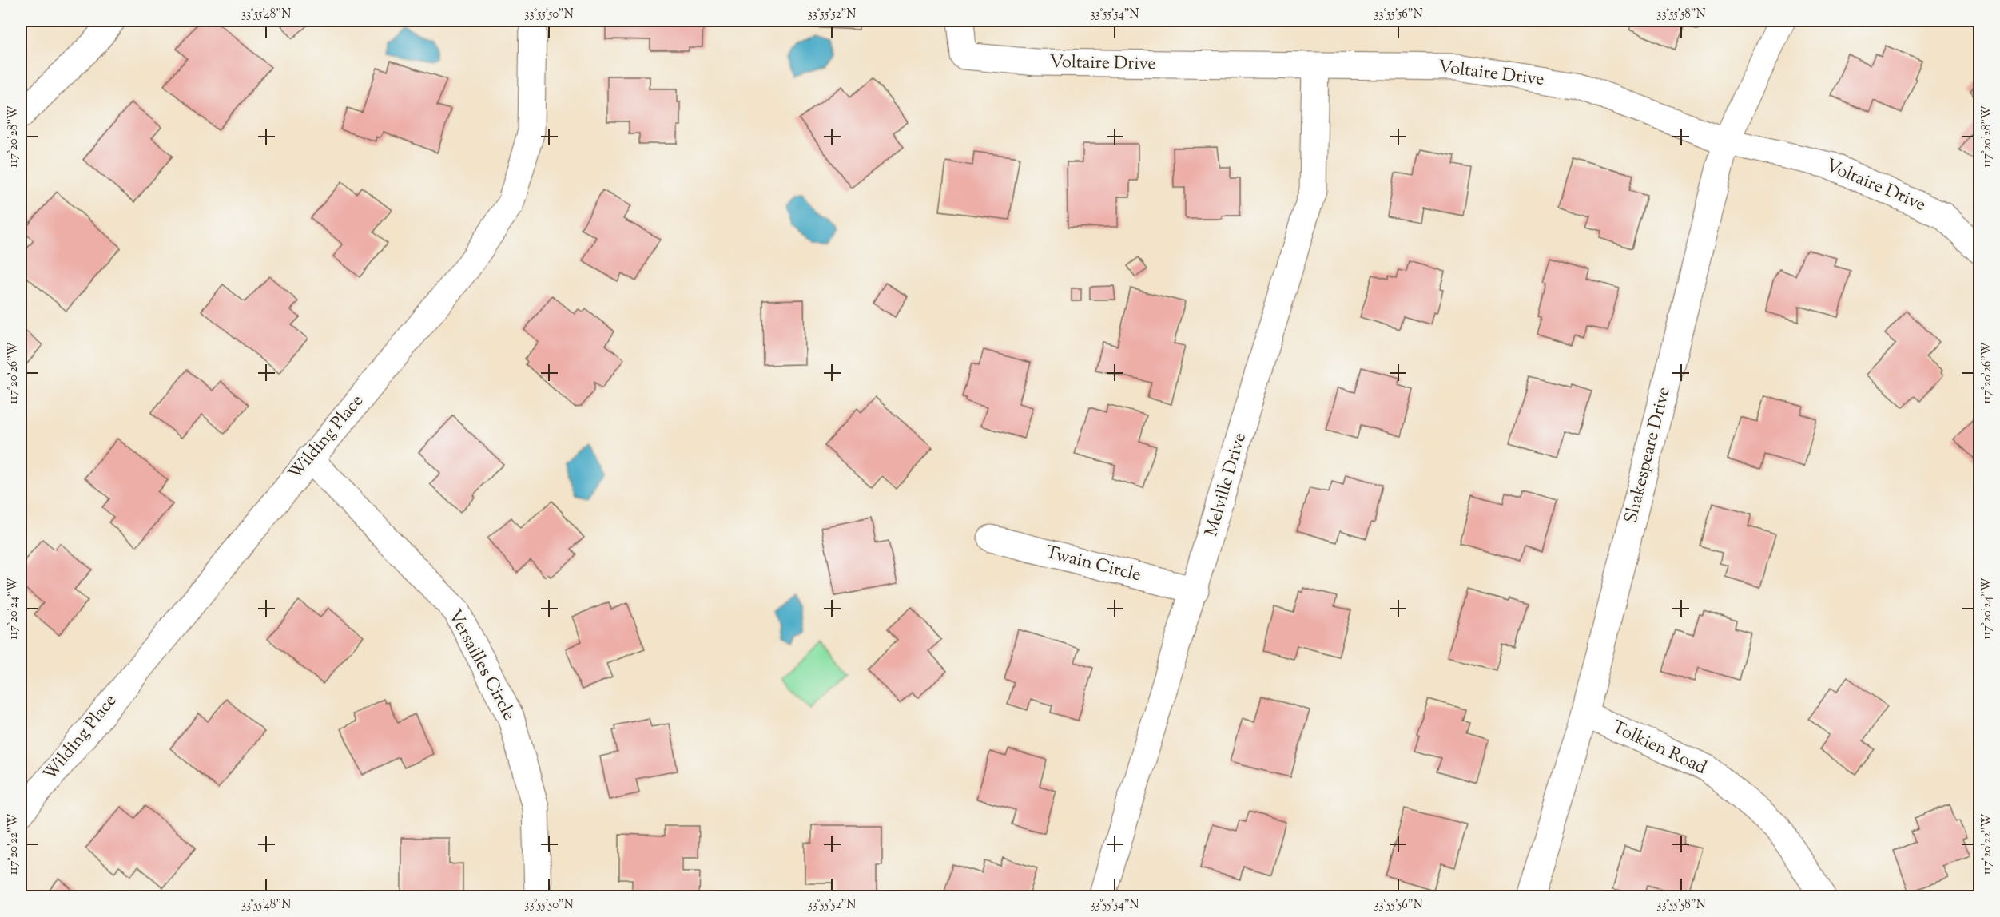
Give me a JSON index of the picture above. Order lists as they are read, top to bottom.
{
  "streets": {
    "street": [
      "Voltaire Drive",
      "Wilding Place",
      "Shakespeare Drive",
      "Melville Drive",
      "Twain Circle",
      "Versailles Circle",
      "Tolkien Road"
    ]
  },
  "crossings": [
    ["Voltaire Drive", "Shakespeare Drive"],
    ["Voltaire Drive", "Melville Drive"],
    ["Wilding Place", "Versailles Circle"],
    ["Shakespeare Drive", "Tolkien Road"],
    ["Melville Drive", "Twain Circle"]
  ],
  "coordinates": [
    "33°55'48\"N",
    "33°55'50\"N",
    "33°55'52\"N",
    "33°55'54\"N",
    "33°55'56\"N",
    "33°55'58\"N",
    "117°20'28\"W",
    "117°20'26\"W",
    "117°20'24\"W",
    "117°20'22\"W"
  ]
}
